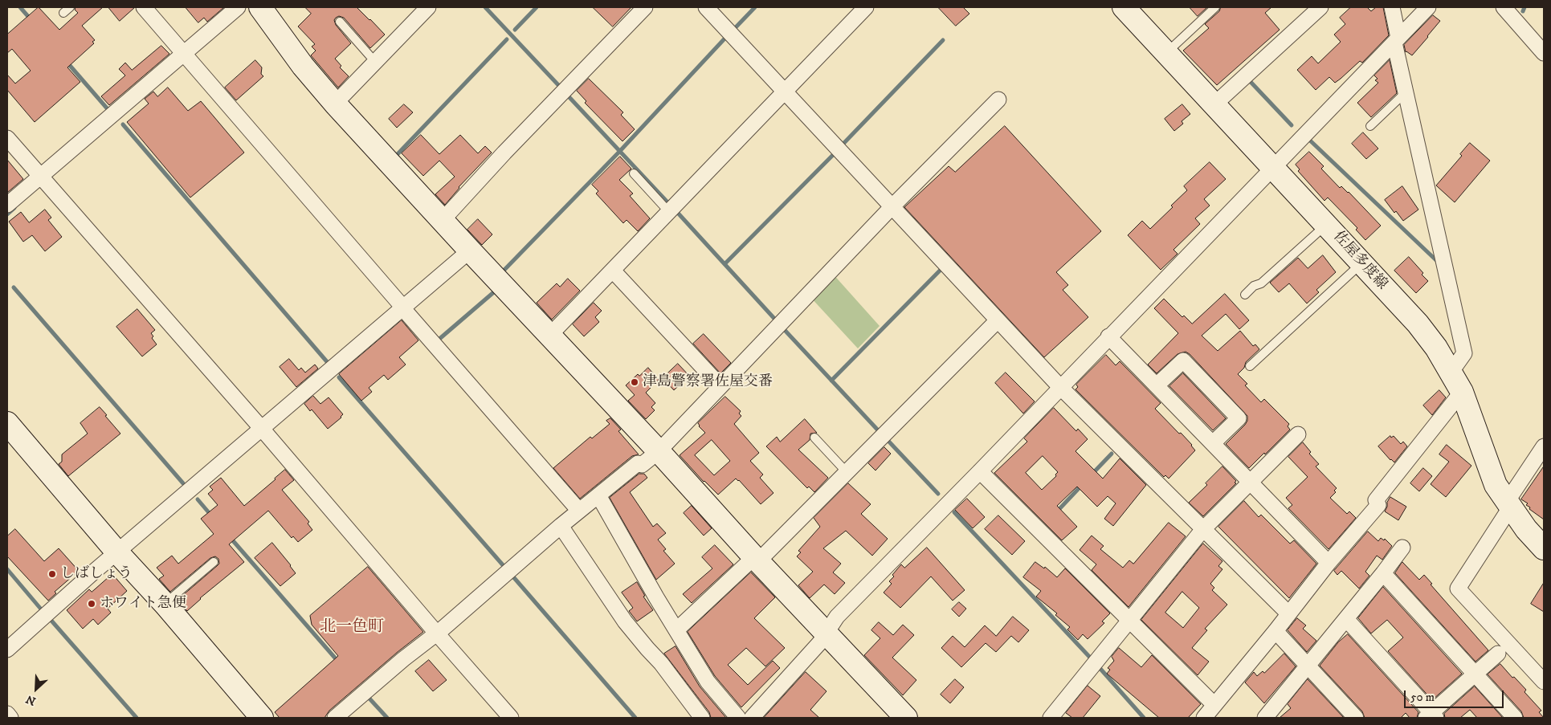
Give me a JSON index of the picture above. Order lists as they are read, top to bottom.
{
  "streets": {
    "street": ["佐屋多度線"]
  },
  "districts": ["北一色町"],
  "places": ["津島警察署佐屋交番", "しばしょう", "ホワイト急便"],
  "scale_bar": "50 m",
  "north": "bottom left"
}
